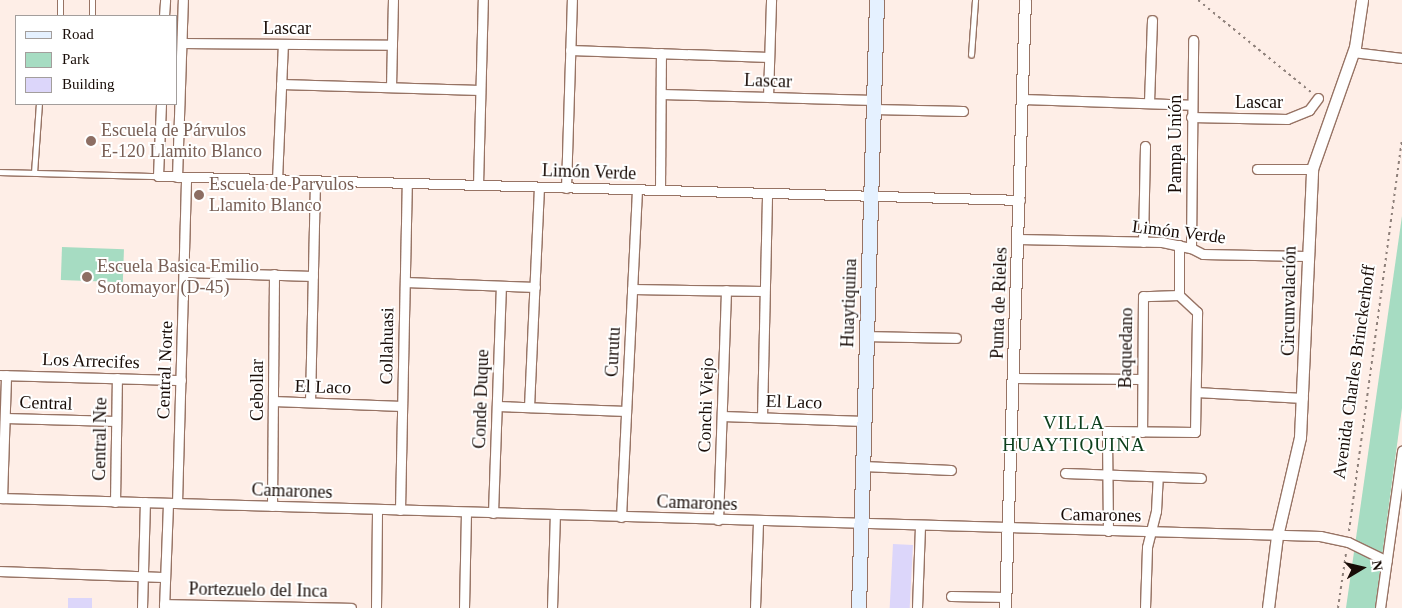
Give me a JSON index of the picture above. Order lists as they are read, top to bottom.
{
  "streets": {
    "main road": ["Huaytiquina"],
    "street": [
      "Lascar",
      "Pampa Unión",
      "Limón Verde",
      "Circunvalación",
      "Punta de Rieles",
      "Collahuasi",
      "Baquedano",
      "Curutu",
      "Los Arrecifes",
      "Central Norte",
      "El Laco",
      "Cebollar",
      "Conde Duque",
      "Central",
      "Conchi Viejo",
      "Central Nte",
      "Camarones",
      "Portezuelo del Inca"
    ],
    "path": ["Avenida Charles Brinckerhoff"]
  },
  "crossings": [
    ["Lascar", "Pampa Unión"],
    ["Lascar", "Huaytiquina"],
    ["Lascar", "Central Norte"],
    ["Pampa Unión", "Limón Verde"],
    ["Limón Verde", "Circunvalación"],
    ["Limón Verde", "Huaytiquina"],
    ["Limón Verde", "Punta de Rieles"],
    ["Limón Verde", "Collahuasi"],
    ["Limón Verde", "Curutu"],
    ["Limón Verde", "Central Norte"],
    ["Circunvalación", "Camarones"],
    ["Huaytiquina", "El Laco"],
    ["Huaytiquina", "Camarones"],
    ["Punta de Rieles", "Camarones"],
    ["Collahuasi", "El Laco"],
    ["Collahuasi", "Camarones"],
    ["Curutu", "Camarones"],
    ["Los Arrecifes", "Central Norte"],
    ["Los Arrecifes", "Central Nte"],
    ["Central Norte", "Camarones"],
    ["Central Norte", "Portezuelo del Inca"],
    ["Avenida Charles Brinckerhoff", "Camarones"],
    ["El Laco", "Cebollar"],
    ["El Laco", "Conchi Viejo"],
    ["Cebollar", "Camarones"],
    ["Conde Duque", "Camarones"],
    ["Central", "Central Nte"],
    ["Conchi Viejo", "Camarones"],
    ["Central Nte", "Camarones"]
  ],
  "districts": ["VILLA HUAYTIQUINA"],
  "places": ["Escuela de Párvulos E-120 Llamito Blanco", "Escuela de Parvulos Llamito Blanco", "Escuela Basica Emilio Sotomayor (D-45)"],
  "legend": ["Road", "Park", "Building"],
  "north": "right"
}
